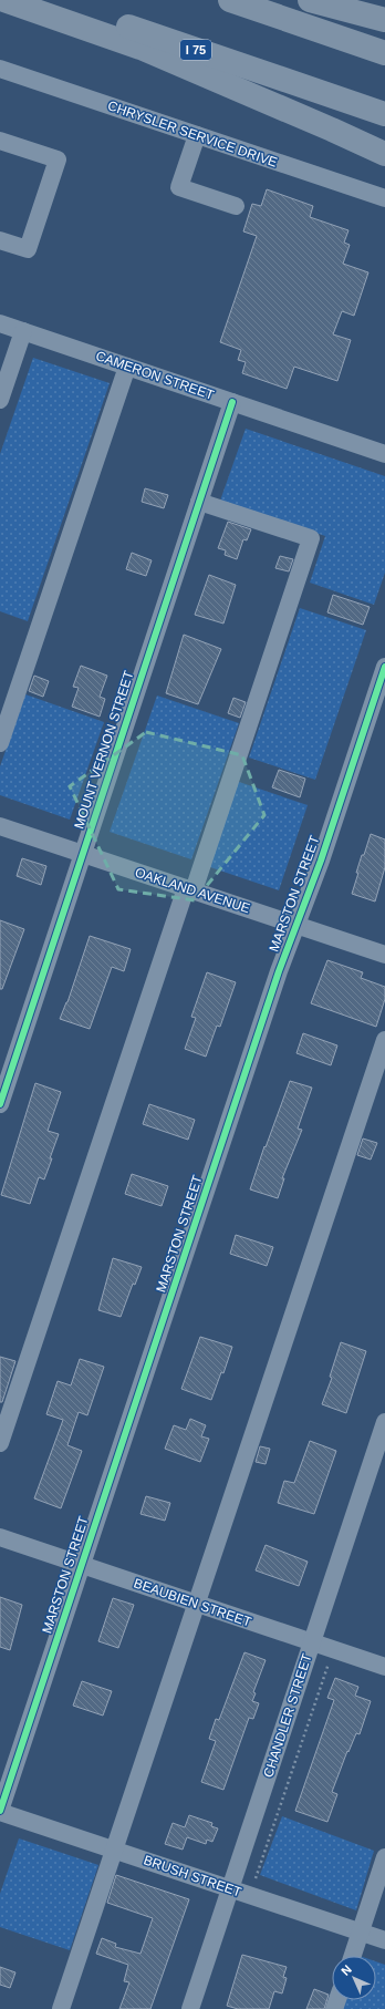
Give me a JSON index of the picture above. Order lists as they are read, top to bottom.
{
  "streets": {
    "highway": ["I 75"],
    "street": [
      "CHRYSLER SERVICE DRIVE",
      "CAMERON STREET",
      "MOUNT VERNON STREET",
      "OAKLAND AVENUE",
      "MARSTON STREET",
      "BEAUBIEN STREET",
      "CHANDLER STREET",
      "BRUSH STREET"
    ]
  },
  "crossings": [
    ["CAMERON STREET", "MOUNT VERNON STREET"],
    ["MOUNT VERNON STREET", "OAKLAND AVENUE"],
    ["OAKLAND AVENUE", "MARSTON STREET"],
    ["MARSTON STREET", "BEAUBIEN STREET"],
    ["MARSTON STREET", "BRUSH STREET"],
    ["BEAUBIEN STREET", "CHANDLER STREET"],
    ["CHANDLER STREET", "BRUSH STREET"]
  ],
  "north": "top left"
}
